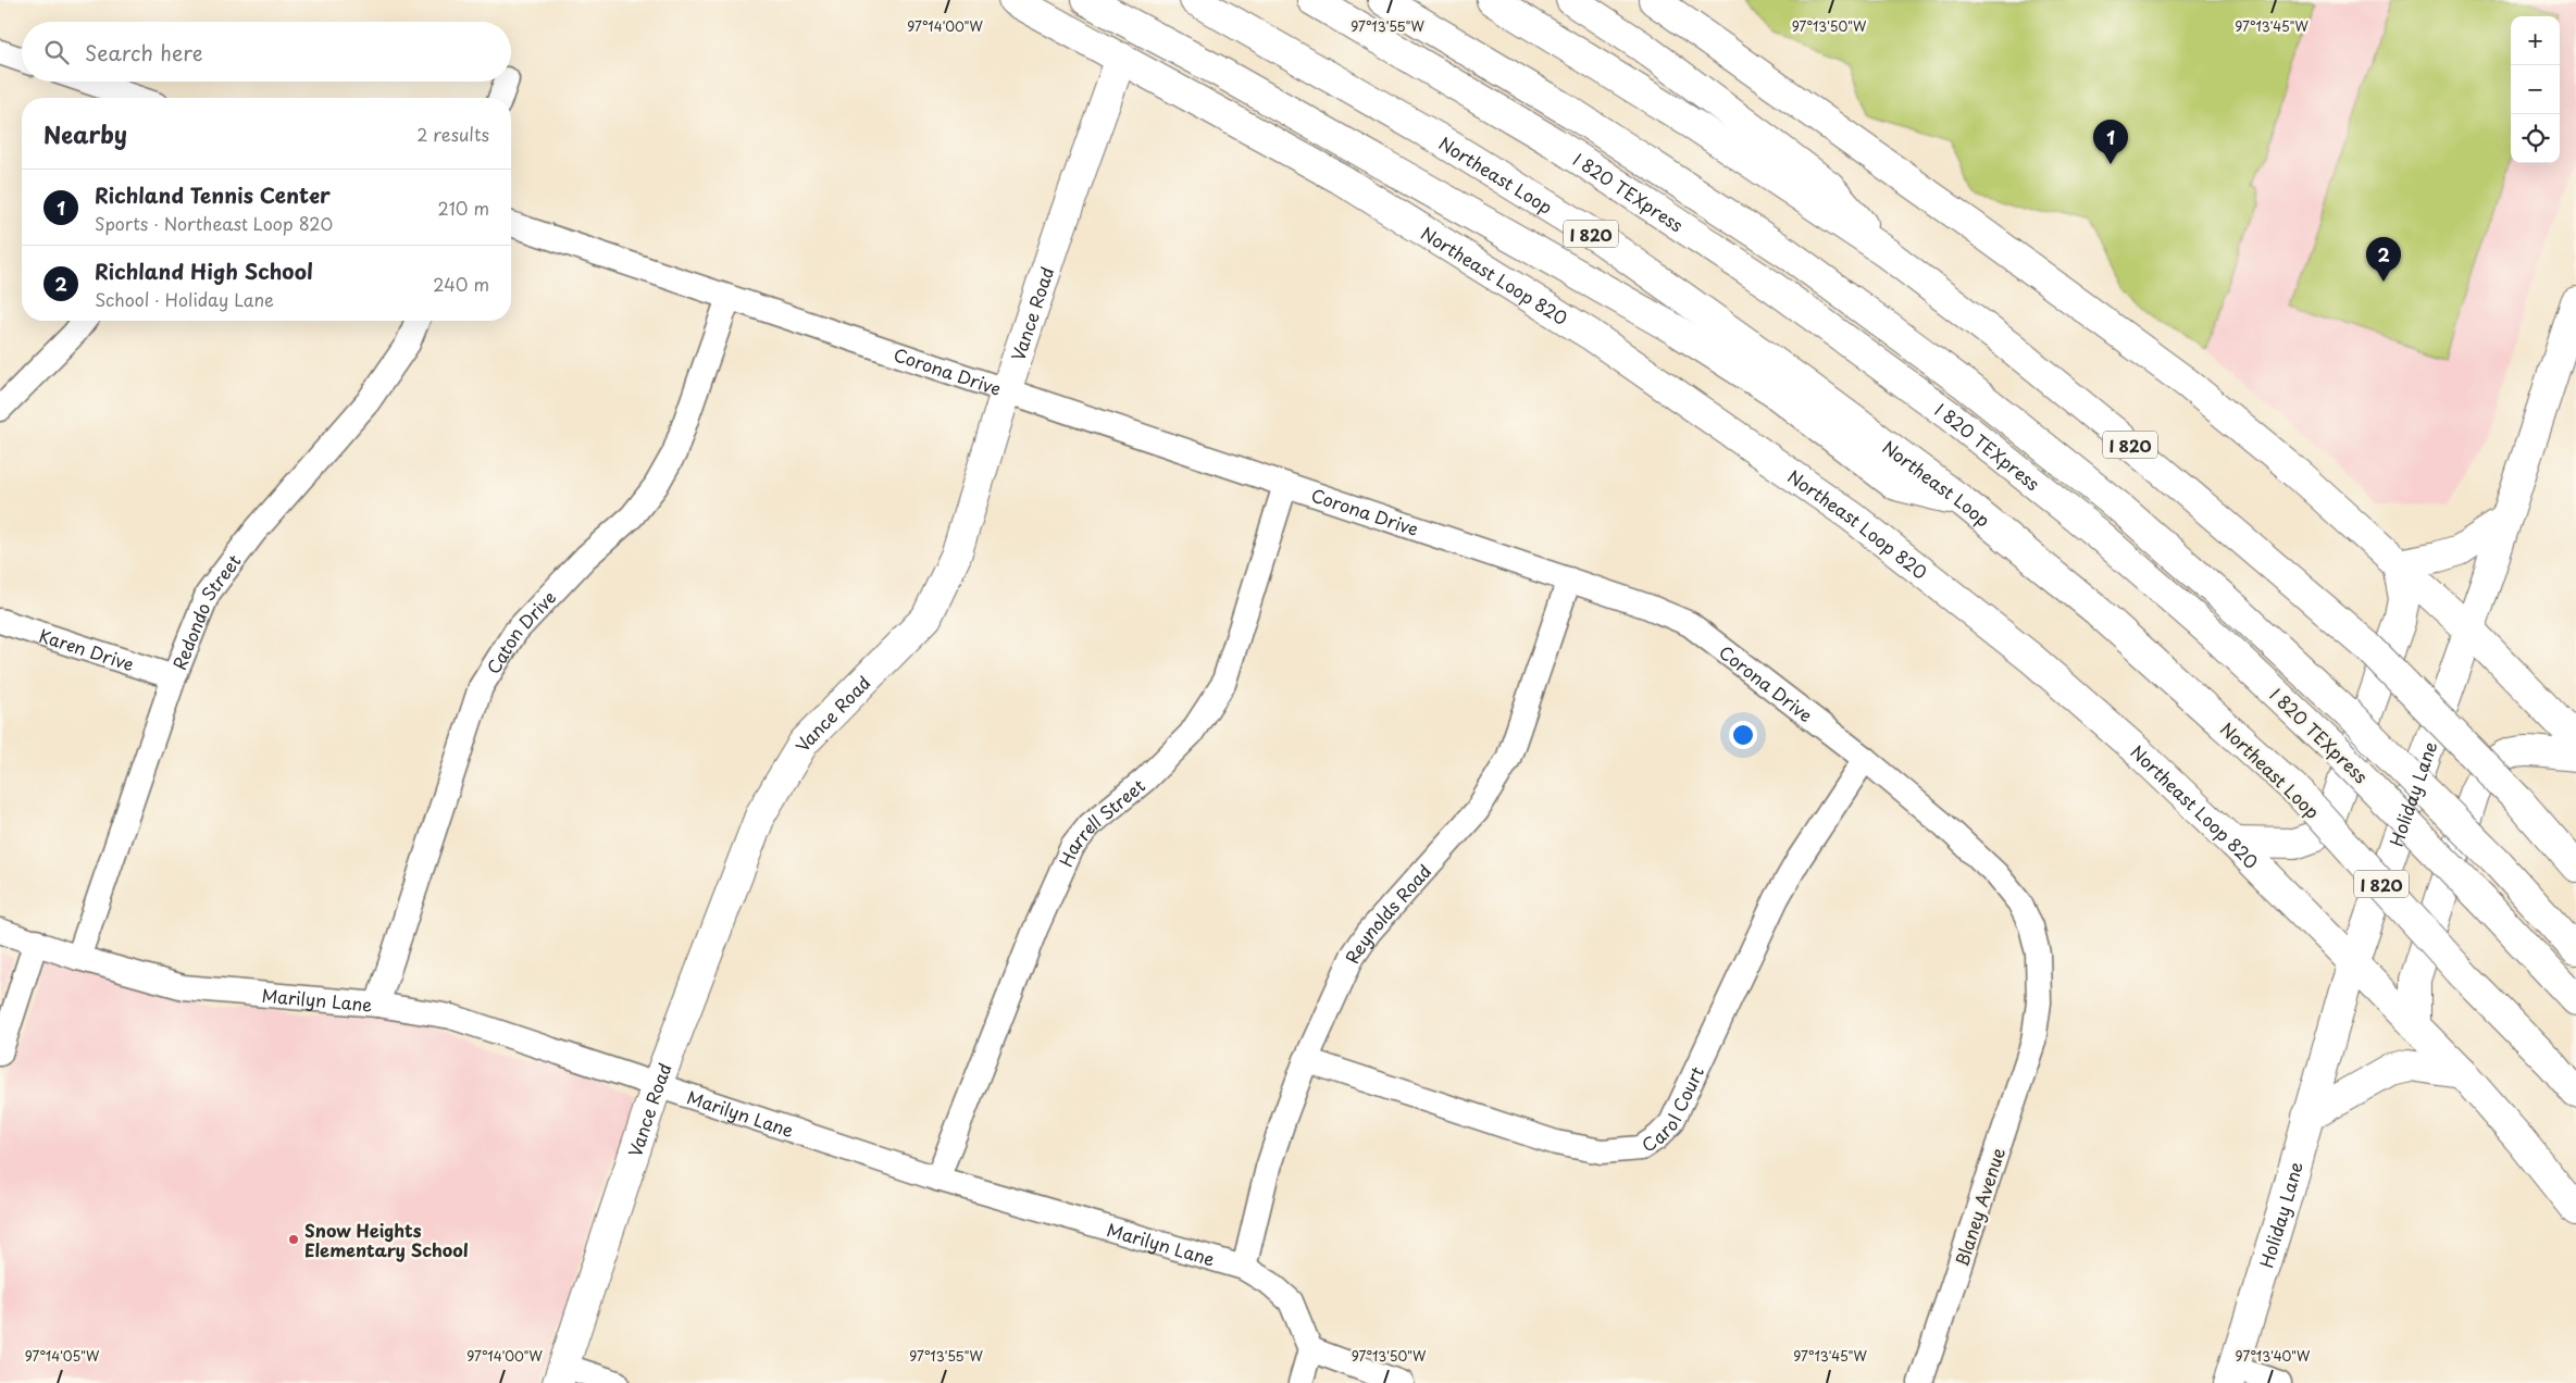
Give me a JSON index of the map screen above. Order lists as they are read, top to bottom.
{
  "streets": {
    "main road": [
      "Northeast Loop",
      "I 820 TEXpress",
      "I 820",
      "Northeast Loop 820",
      "Vance Road",
      "Holiday Lane"
    ],
    "street": [
      "Corona Drive",
      "Redondo Street",
      "Caton Drive",
      "Karen Drive",
      "Harrell Street",
      "Reynolds Road",
      "Marilyn Lane",
      "Carol Court",
      "Blaney Avenue"
    ]
  },
  "crossings": [
    ["Northeast Loop 820", "Vance Road"],
    ["Northeast Loop 820", "Holiday Lane"],
    ["Vance Road", "Corona Drive"],
    ["Vance Road", "Marilyn Lane"],
    ["Corona Drive", "Caton Drive"],
    ["Corona Drive", "Harrell Street"],
    ["Corona Drive", "Reynolds Road"],
    ["Corona Drive", "Carol Court"],
    ["Corona Drive", "Blaney Avenue"],
    ["Redondo Street", "Karen Drive"],
    ["Redondo Street", "Marilyn Lane"],
    ["Caton Drive", "Marilyn Lane"],
    ["Harrell Street", "Marilyn Lane"],
    ["Reynolds Road", "Marilyn Lane"],
    ["Reynolds Road", "Carol Court"]
  ],
  "places": ["Snow Heights Elementary School"],
  "page": {
    "map_buttons": ["+", "−"],
    "search": "Search here",
    "heading": ["Nearby", "2 results"],
    "pins": ["1", "2"],
    "list": [
      {
        "mark": "1",
        "name": "Richland Tennis Center",
        "note": "Sports · Northeast Loop 820",
        "value": "210 m"
      },
      {
        "mark": "2",
        "name": "Richland High School",
        "note": "School · Holiday Lane",
        "value": "240 m"
      }
    ]
  },
  "coordinates": [
    "97°14'00\"W",
    "97°13'55\"W",
    "97°13'50\"W",
    "97°13'45\"W",
    "97°14'05\"W",
    "97°13'40\"W"
  ]
}
